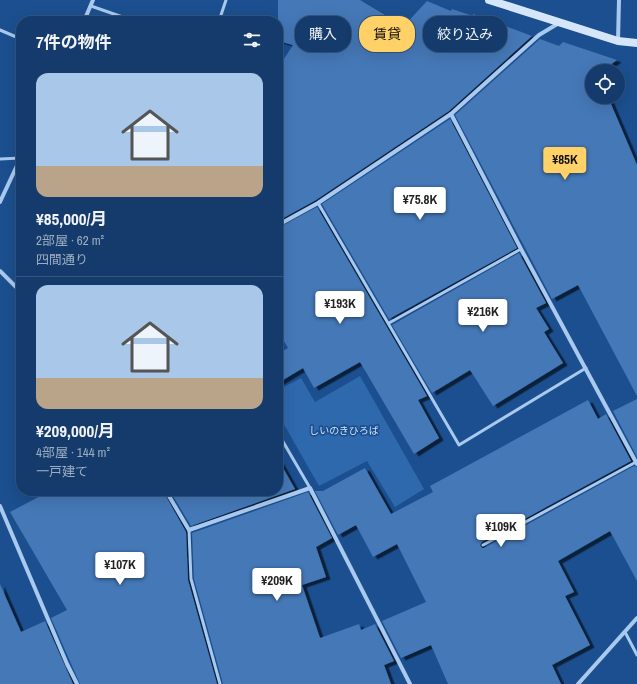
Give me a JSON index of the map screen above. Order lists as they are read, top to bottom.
{
  "parks": ["しいのきひろば"],
  "page": {
    "chip": ["購入", "賃貸", "絞り込み"],
    "heading": "7件の物件",
    "list": [
      {
        "name": "¥85,000/月",
        "note": "2部屋 · 62 m² · 四間通り"
      },
      {
        "name": "¥209,000/月",
        "note": "4部屋 · 144 m² · 一戸建て"
      }
    ],
    "price": [
      "¥85K",
      "¥75.8K",
      "¥193K",
      "¥216K",
      "¥109K",
      "¥107K",
      "¥209K"
    ]
  }
}
